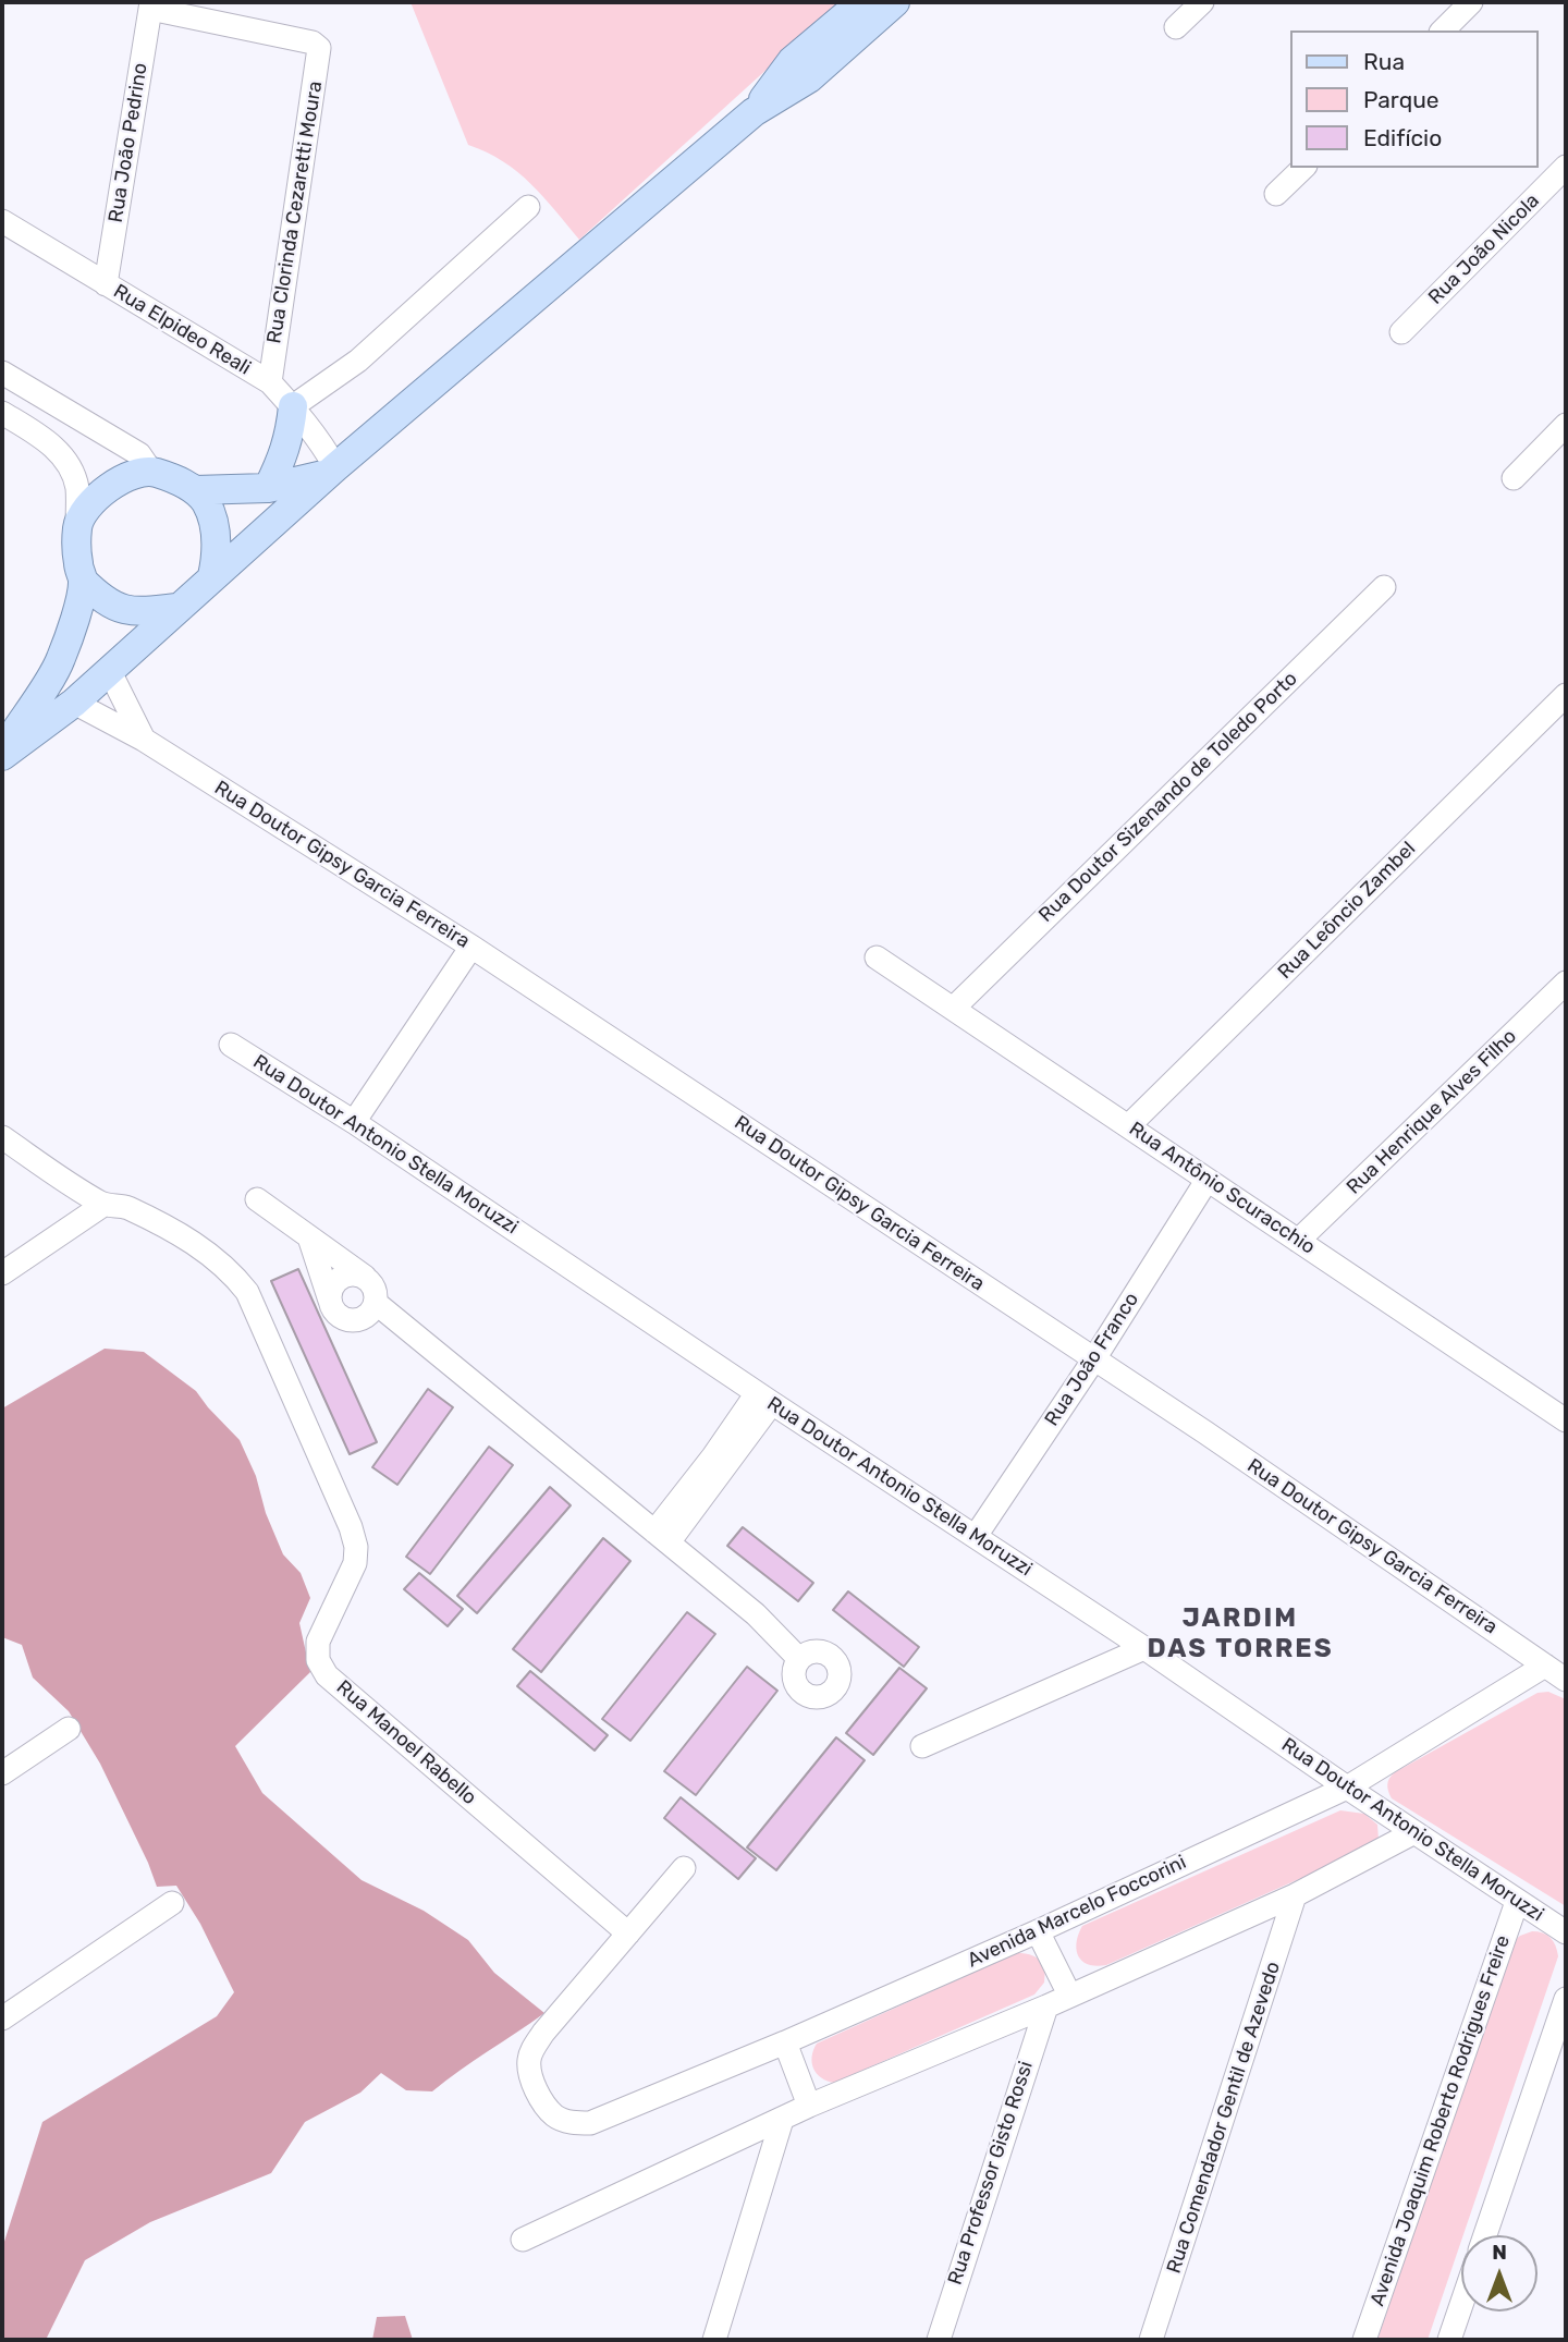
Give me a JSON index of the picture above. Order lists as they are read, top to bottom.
{
  "streets": {
    "street": [
      "Rua João Pedrino",
      "Rua Clorinda Cezaretti Moura",
      "Rua João Nicola",
      "Rua Elpideo Reali",
      "Rua Doutor Sizenando de Toledo Porto",
      "Rua Doutor Gipsy Garcia Ferreira",
      "Rua Leôncio Zambel",
      "Rua Henrique Alves Filho",
      "Rua Doutor Antonio Stella Moruzzi",
      "Rua Antônio Scuracchio",
      "Rua João Franco",
      "Rua Manoel Rabello",
      "Avenida Marcelo Foccorini",
      "Rua Comendador Gentil de Azevedo",
      "Avenida Joaquim Roberto Rodrigues Freire",
      "Rua Professor Gisto Rossi"
    ]
  },
  "crossings": [
    ["Rua João Pedrino", "Rua Clorinda Cezaretti Moura"],
    ["Rua João Pedrino", "Rua Elpideo Reali"],
    ["Rua Clorinda Cezaretti Moura", "Rua Elpideo Reali"],
    ["Rua Doutor Sizenando de Toledo Porto", "Rua Antônio Scuracchio"],
    ["Rua Doutor Gipsy Garcia Ferreira", "Rua João Franco"],
    ["Rua Doutor Gipsy Garcia Ferreira", "Avenida Marcelo Foccorini"],
    ["Rua Leôncio Zambel", "Rua Antônio Scuracchio"],
    ["Rua Henrique Alves Filho", "Rua Antônio Scuracchio"],
    ["Rua Doutor Antonio Stella Moruzzi", "Rua João Franco"],
    ["Rua Doutor Antonio Stella Moruzzi", "Avenida Marcelo Foccorini"],
    ["Rua Doutor Antonio Stella Moruzzi", "Avenida Joaquim Roberto Rodrigues Freire"],
    ["Rua Antônio Scuracchio", "Rua João Franco"],
    ["Rua Manoel Rabello", "Avenida Marcelo Foccorini"]
  ],
  "districts": ["JARDIM DAS TORRES"],
  "legend": ["Rua", "Parque", "Edifício"],
  "north": "top"
}
